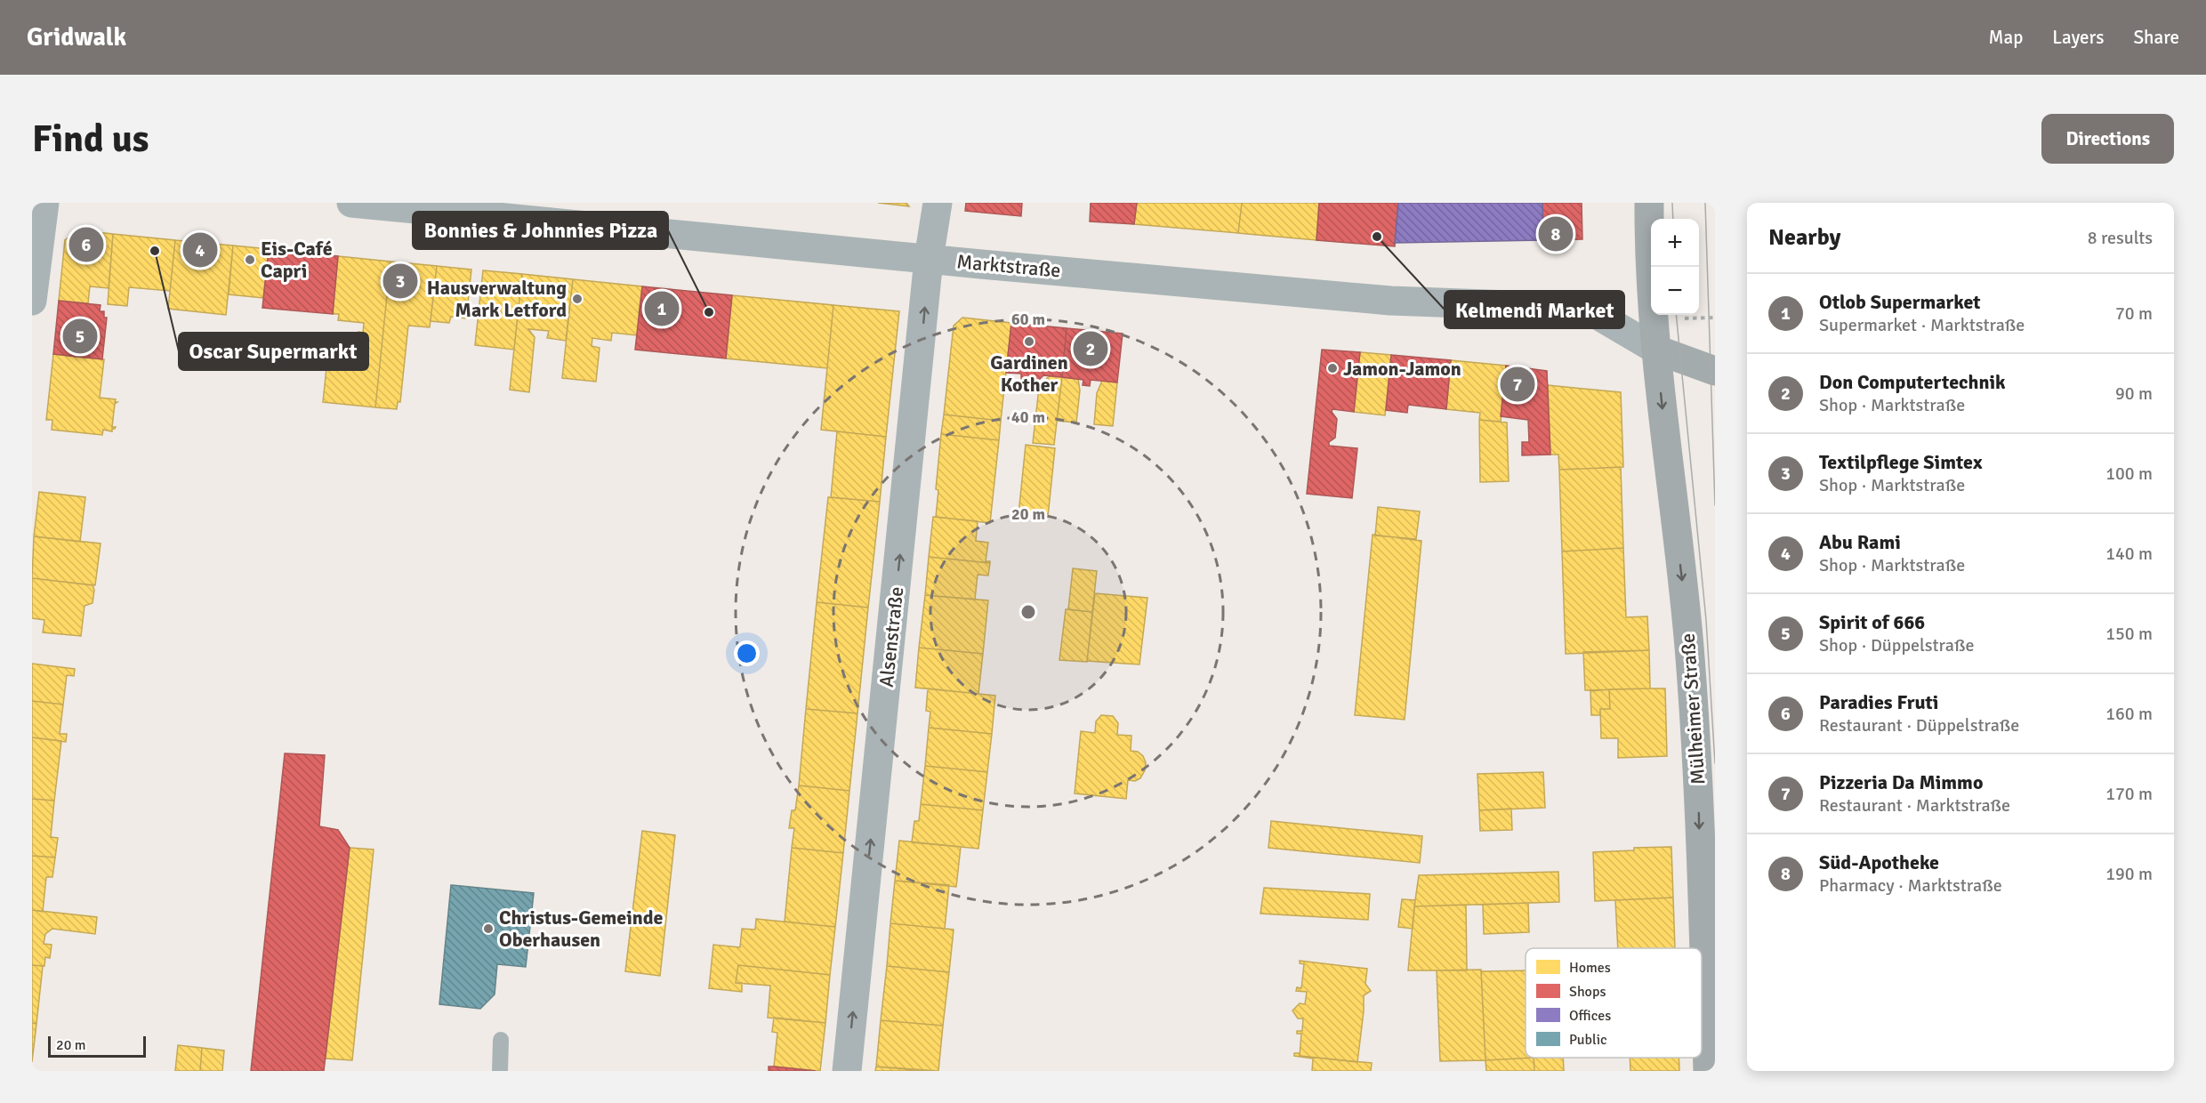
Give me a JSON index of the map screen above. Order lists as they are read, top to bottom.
{
  "streets": {
    "main road": ["Mülheimer Straße"],
    "street": ["Marktstraße", "Alsenstraße"]
  },
  "crossings": [
    ["Marktstraße", "Alsenstraße"],
    ["Marktstraße", "Mülheimer Straße"]
  ],
  "one_way": ["Alsenstraße", "Mülheimer Straße"],
  "places": [
    "Kelmendi Market",
    "Oscar Supermarkt",
    "Eis-Café Capri",
    "Hausverwaltung Mark Letford",
    "Bonnies & Johnnies Pizza",
    "Gardinen Kother",
    "Jamon-Jamon",
    "Christus-Gemeinde Oberhausen"
  ],
  "legend": [
    "Homes",
    "Shops",
    "Offices",
    "Public"
  ],
  "scale_bar": "20 m",
  "page": {
    "header": "Gridwalk",
    "nav": ["Map", "Layers", "Share"],
    "buttons": "Directions",
    "title": "Find us",
    "heading": ["Nearby", "8 results"],
    "pins": [
      "8",
      "6",
      "4",
      "3",
      "1",
      "5",
      "2",
      "7"
    ],
    "map_buttons": ["+", "−"],
    "list": [
      {
        "mark": "1",
        "name": "Otlob Supermarket",
        "note": "Supermarket · Marktstraße",
        "value": "70 m"
      },
      {
        "mark": "2",
        "name": "Don Computertechnik",
        "note": "Shop · Marktstraße",
        "value": "90 m"
      },
      {
        "mark": "3",
        "name": "Textilpflege Simtex",
        "note": "Shop · Marktstraße",
        "value": "100 m"
      },
      {
        "mark": "4",
        "name": "Abu Rami",
        "note": "Shop · Marktstraße",
        "value": "140 m"
      },
      {
        "mark": "5",
        "name": "Spirit of 666",
        "note": "Shop · Düppelstraße",
        "value": "150 m"
      },
      {
        "mark": "6",
        "name": "Paradies Fruti",
        "note": "Restaurant · Düppelstraße",
        "value": "160 m"
      },
      {
        "mark": "7",
        "name": "Pizzeria Da Mimmo",
        "note": "Restaurant · Marktstraße",
        "value": "170 m"
      },
      {
        "mark": "8",
        "name": "Süd-Apotheke",
        "note": "Pharmacy · Marktstraße",
        "value": "190 m"
      }
    ],
    "scale": "20 m"
  },
  "rings": ["60 m", "40 m", "20 m"]
}
